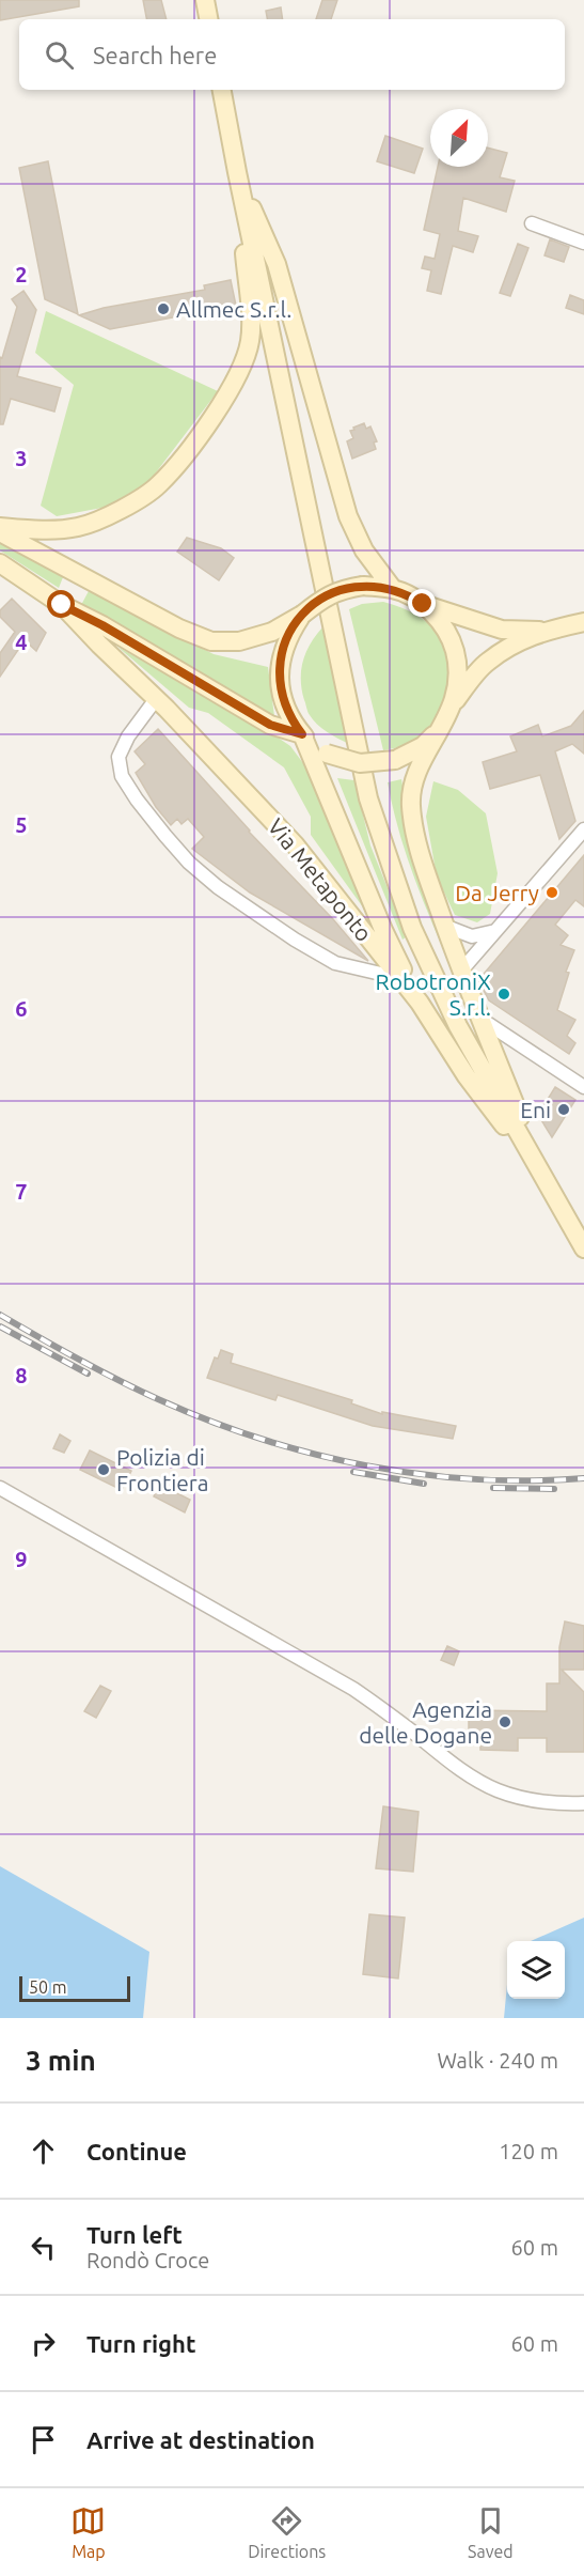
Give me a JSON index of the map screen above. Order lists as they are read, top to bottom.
{
  "streets": {
    "main road": ["Via Metaponto"]
  },
  "places": [
    "Allmec S.r.l.",
    "Da Jerry",
    "RobotroniX S.r.l.",
    "Eni",
    "Polizia di Frontiera",
    "Agenzia delle Dogane"
  ],
  "scale_bar": "50 m",
  "north": "top right",
  "page": {
    "search": "Search here",
    "scale": "50 m",
    "heading": ["3 min", "Walk · 240 m"],
    "list": [
      ["Continue", "120 m"],
      ["Turn left", "Rondò Croce", "60 m"],
      ["Turn right", "60 m"],
      "Arrive at destination"
    ],
    "nav": ["Map", "Directions", "Saved"]
  },
  "grid": {
    "rows": [
      "2",
      "3",
      "4",
      "5",
      "6",
      "7",
      "8",
      "9"
    ]
  }
}
